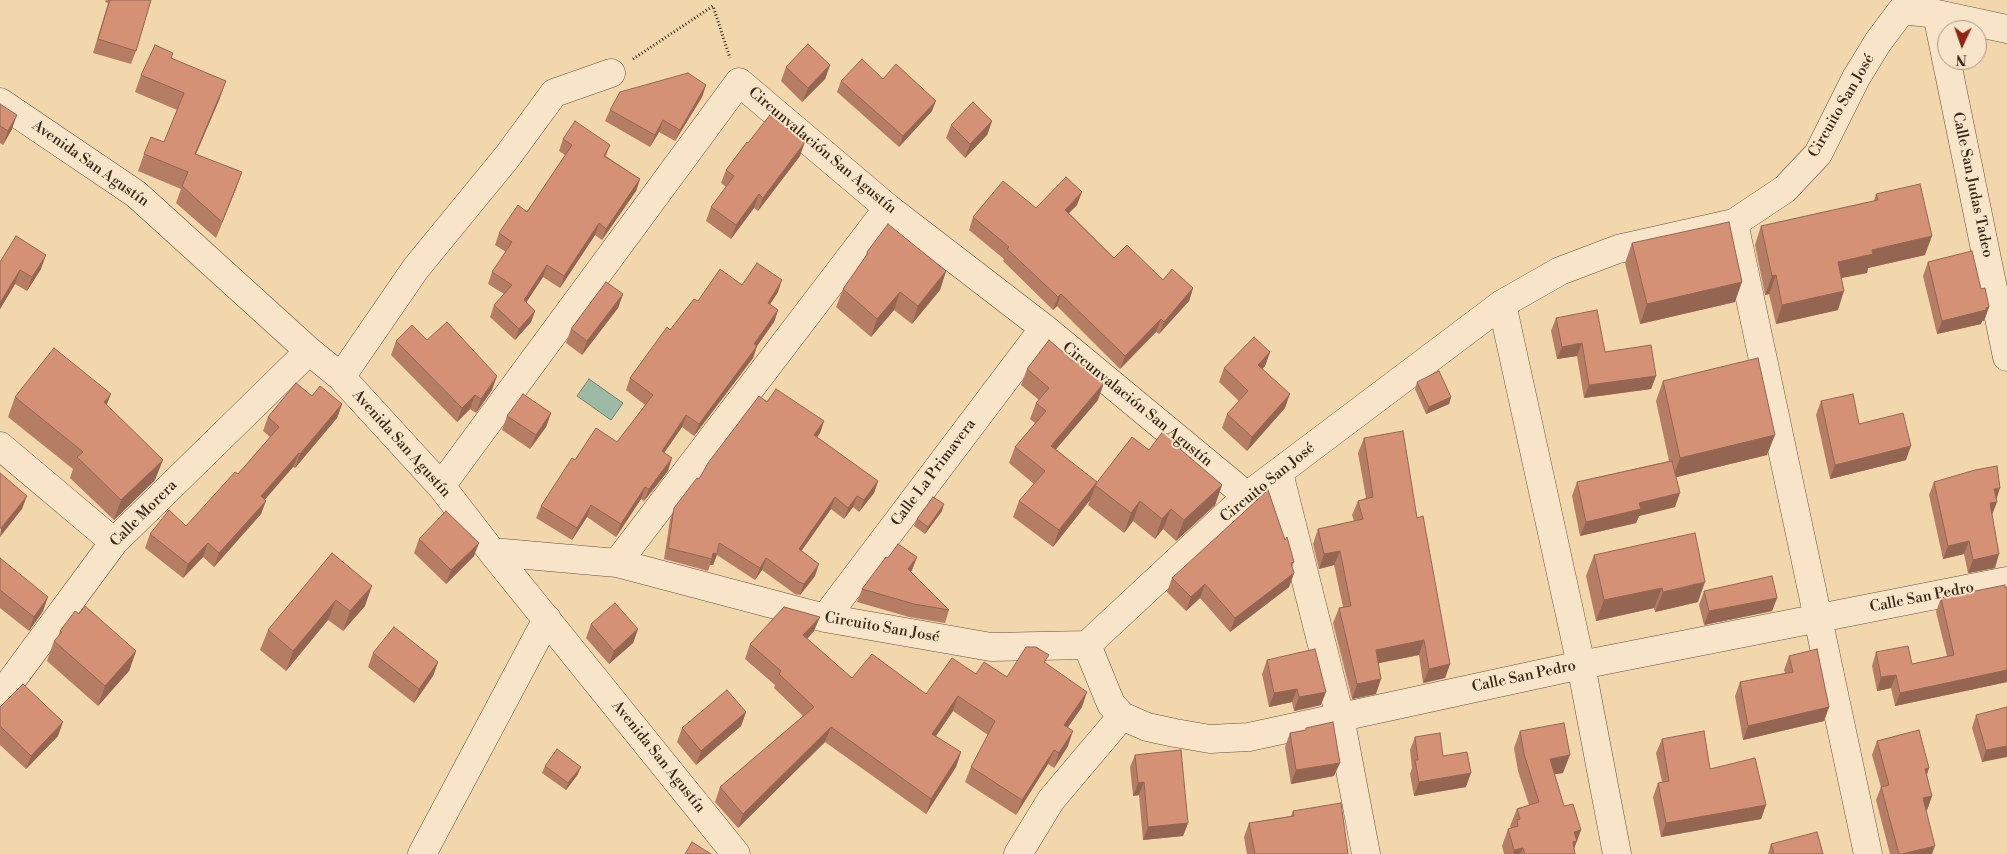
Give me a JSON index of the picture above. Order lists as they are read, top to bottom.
{
  "streets": {
    "street": [
      "Circuito San José",
      "Circunvalación San Agustín",
      "Avenida San Agustín",
      "Calle San Judas Tadeo",
      "Calle La Primavera",
      "Calle Morera",
      "Calle San Pedro"
    ]
  },
  "crossings": [
    ["Circuito San José", "Circunvalación San Agustín"],
    ["Circuito San José", "Avenida San Agustín"],
    ["Circuito San José", "Calle San Judas Tadeo"],
    ["Circuito San José", "Calle La Primavera"],
    ["Circunvalación San Agustín", "Calle La Primavera"],
    ["Avenida San Agustín", "Calle Morera"]
  ],
  "north": "bottom"
}
